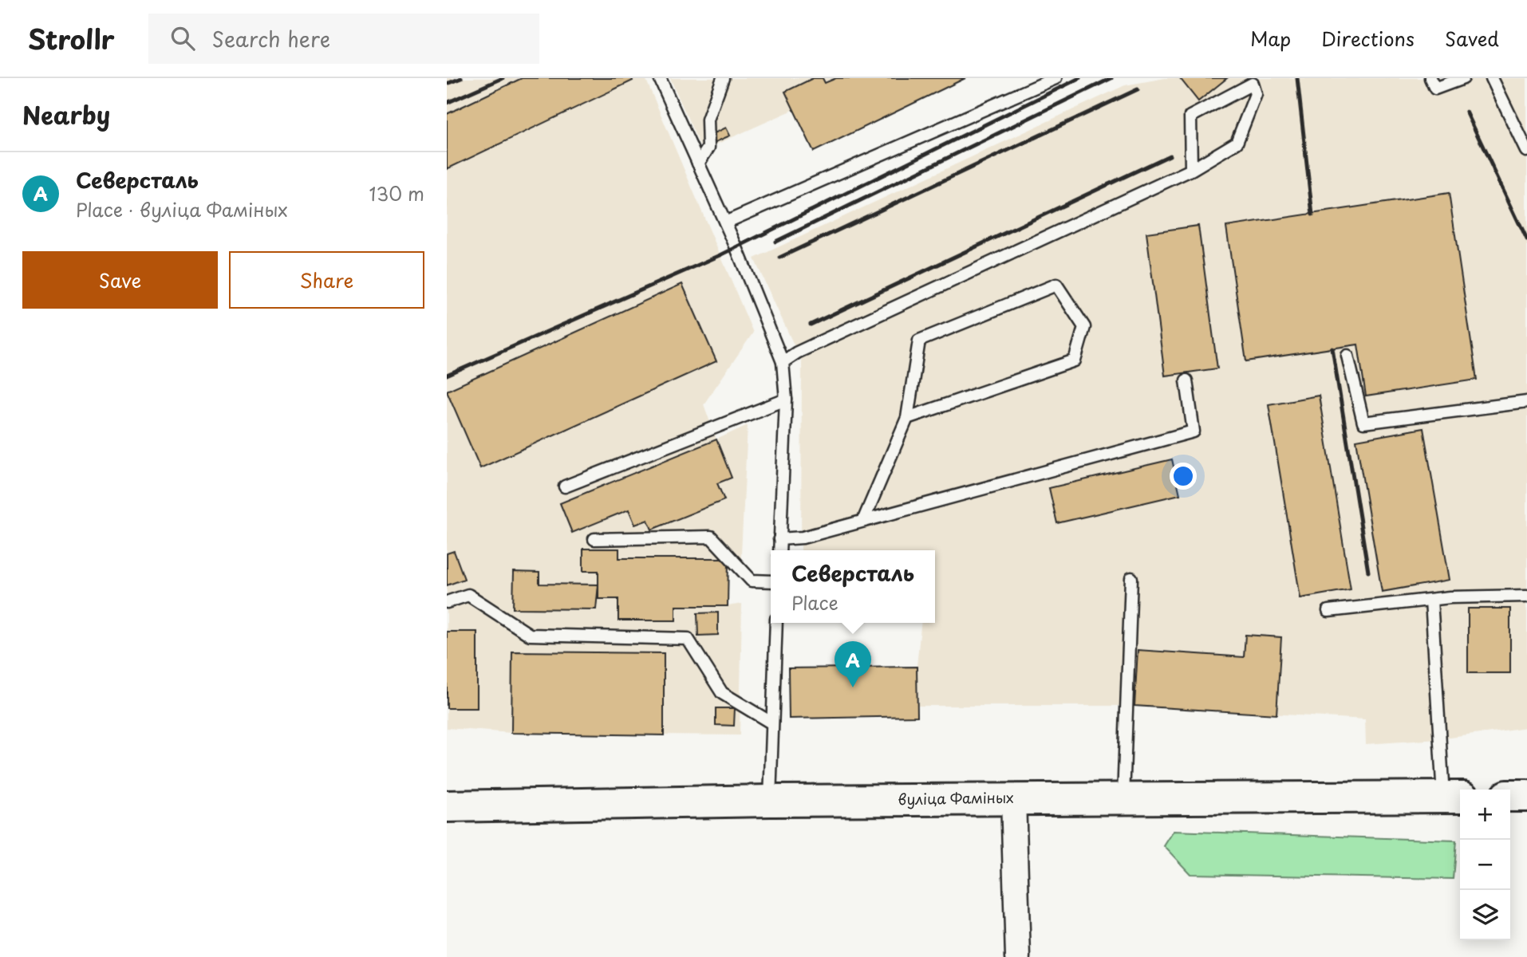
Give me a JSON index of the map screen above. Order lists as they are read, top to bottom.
{
  "streets": {
    "main road": ["вуліца Фаміных"]
  },
  "page": {
    "header": "Strollr",
    "search": "Search here",
    "nav": ["Map", "Directions", "Saved"],
    "heading": "Nearby",
    "list": [
      {
        "mark": "A",
        "name": "Северсталь",
        "note": "Place · вуліца Фаміных",
        "value": "130 m"
      }
    ],
    "buttons": ["Save", "Share"],
    "popup": ["Северсталь", "Place"],
    "pins": "A",
    "map_buttons": ["+", "−"]
  }
}
